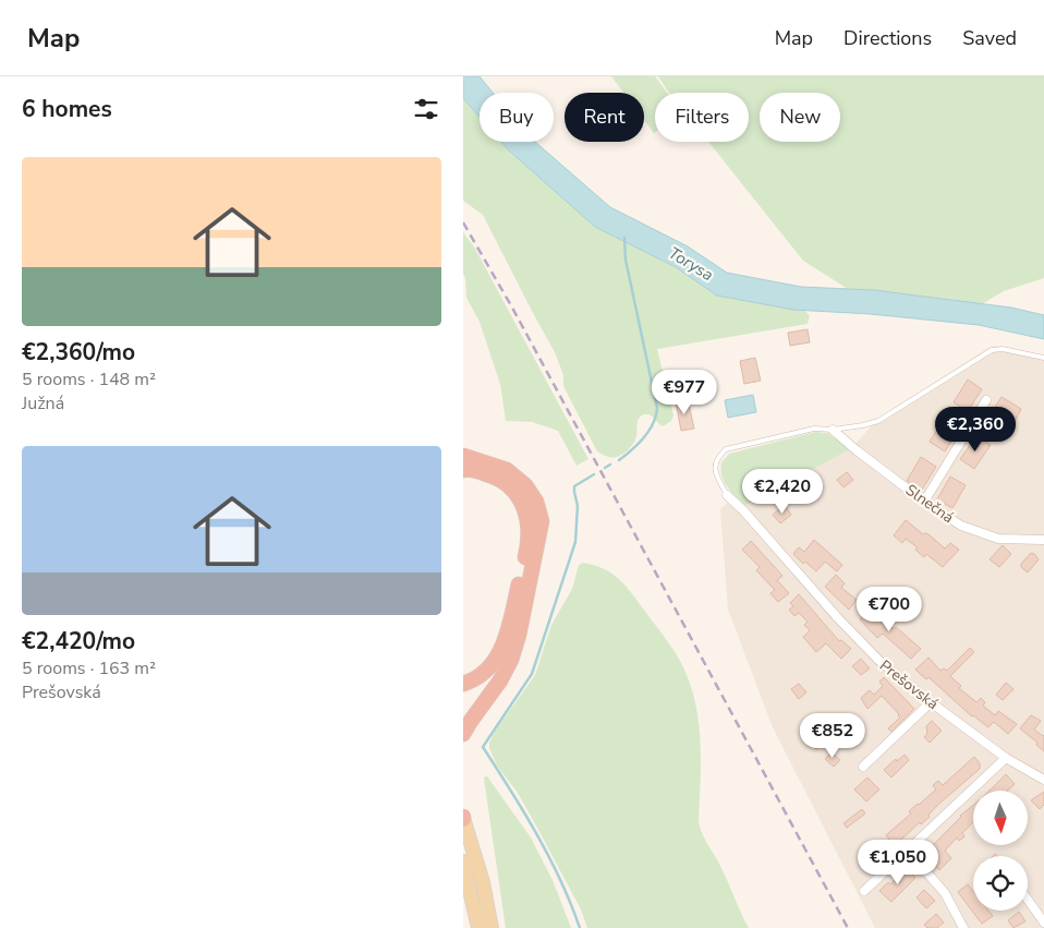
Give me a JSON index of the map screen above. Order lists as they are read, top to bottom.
{
  "streets": {
    "street": ["Slnečná", "Prešovská"]
  },
  "water": ["Torysa"],
  "north": "bottom",
  "page": {
    "header": "Map",
    "nav": ["Map", "Directions", "Saved"],
    "heading": "6 homes",
    "chip": [
      "Buy",
      "Rent",
      "Filters",
      "New"
    ],
    "list": [
      {
        "name": "€2,360/mo",
        "note": "5 rooms · 148 m² · Južná"
      },
      {
        "name": "€2,420/mo",
        "note": "5 rooms · 163 m² · Prešovská"
      }
    ],
    "price": [
      "€977",
      "€2,360",
      "€2,420",
      "€700",
      "€852",
      "€1,050"
    ]
  }
}
